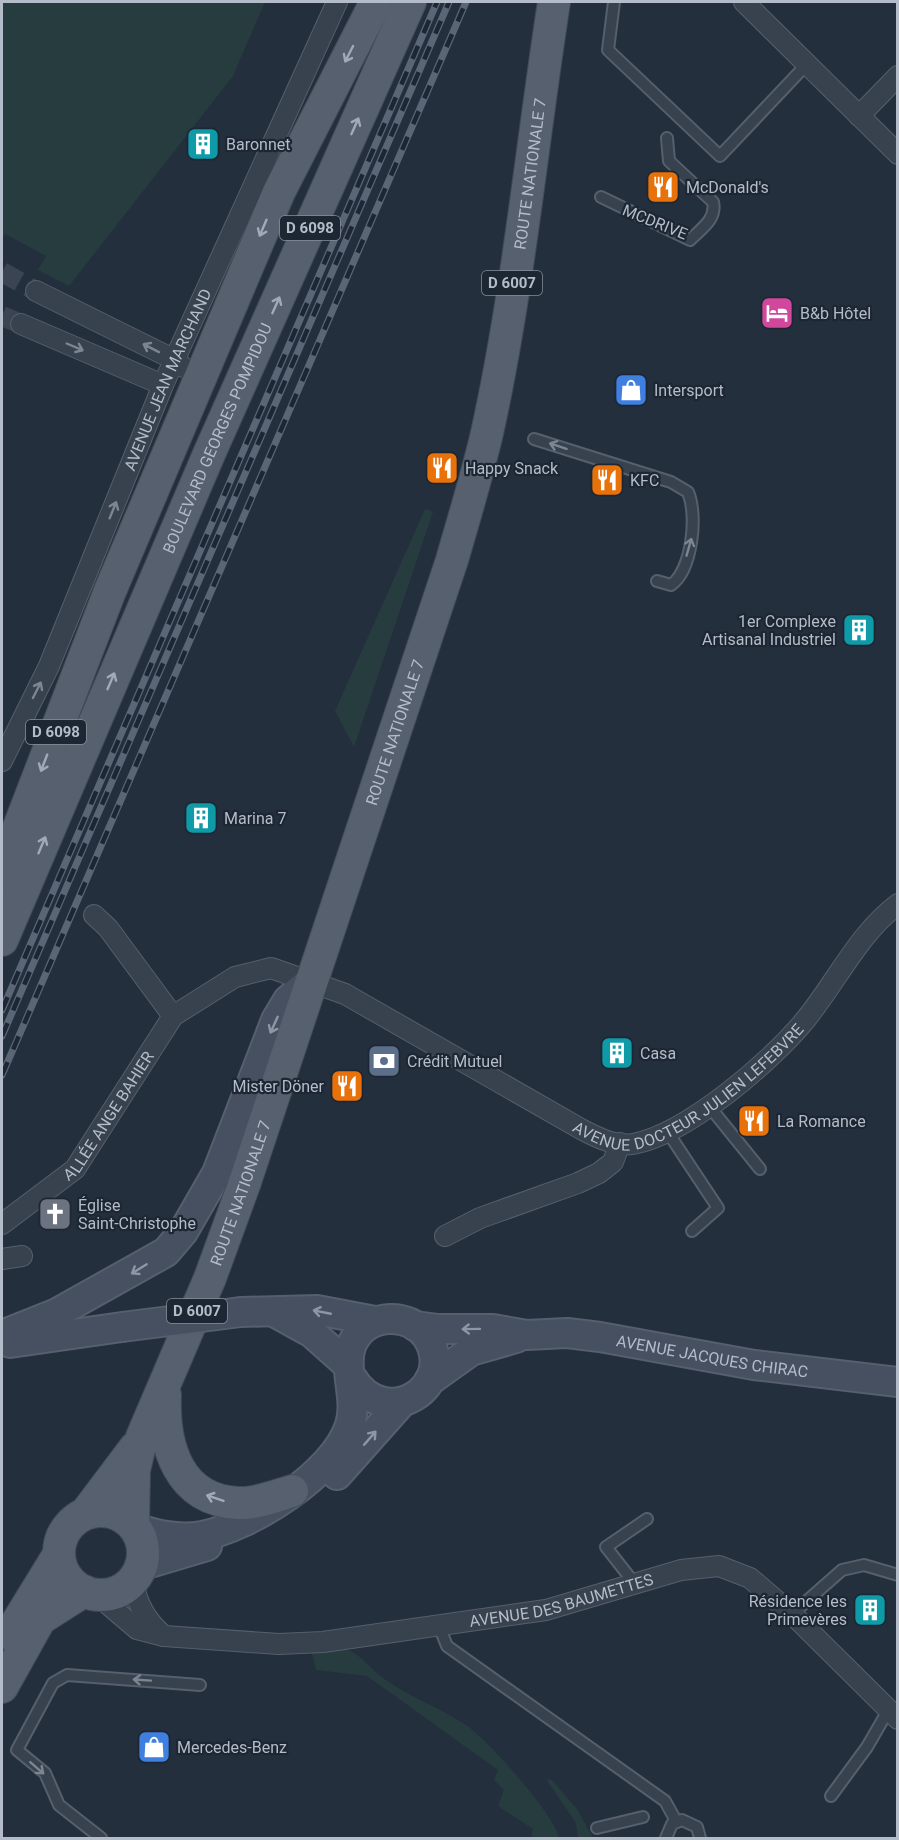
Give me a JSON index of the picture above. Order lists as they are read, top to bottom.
{
  "streets": {
    "main road": [
      "ROUTE NATIONALE 7",
      "D 6098",
      "D 6007",
      "BOULEVARD GEORGES POMPIDOU",
      "AVENUE JACQUES CHIRAC"
    ],
    "street": [
      "AVENUE JEAN MARCHAND",
      "AVENUE DOCTEUR JULIEN LEFEBVRE",
      "ALLÉE ANGE BAHIER",
      "AVENUE DES BAUMETTES"
    ],
    "lane": ["MCDRIVE"]
  },
  "crossings": [
    ["ROUTE NATIONALE 7", "AVENUE DOCTEUR JULIEN LEFEBVRE"],
    ["ROUTE NATIONALE 7", "AVENUE DES BAUMETTES"],
    ["D 6098", "BOULEVARD GEORGES POMPIDOU"],
    ["AVENUE DOCTEUR JULIEN LEFEBVRE", "ALLÉE ANGE BAHIER"]
  ],
  "one_way": ["AVENUE JEAN MARCHAND"],
  "places": {
    "building": [
      "Baronnet",
      "1er Complexe Artisanal Industriel",
      "Marina 7",
      "Casa",
      "Résidence les Primevères"
    ],
    "restaurant": [
      "McDonald's",
      "Happy Snack",
      "KFC",
      "Mister Döner",
      "La Romance"
    ],
    "hotel": ["B&b Hôtel"],
    "shop": ["Intersport", "Mercedes-Benz"],
    "bank": ["Crédit Mutuel"],
    "church": ["Église Saint-Christophe"]
  }
}
